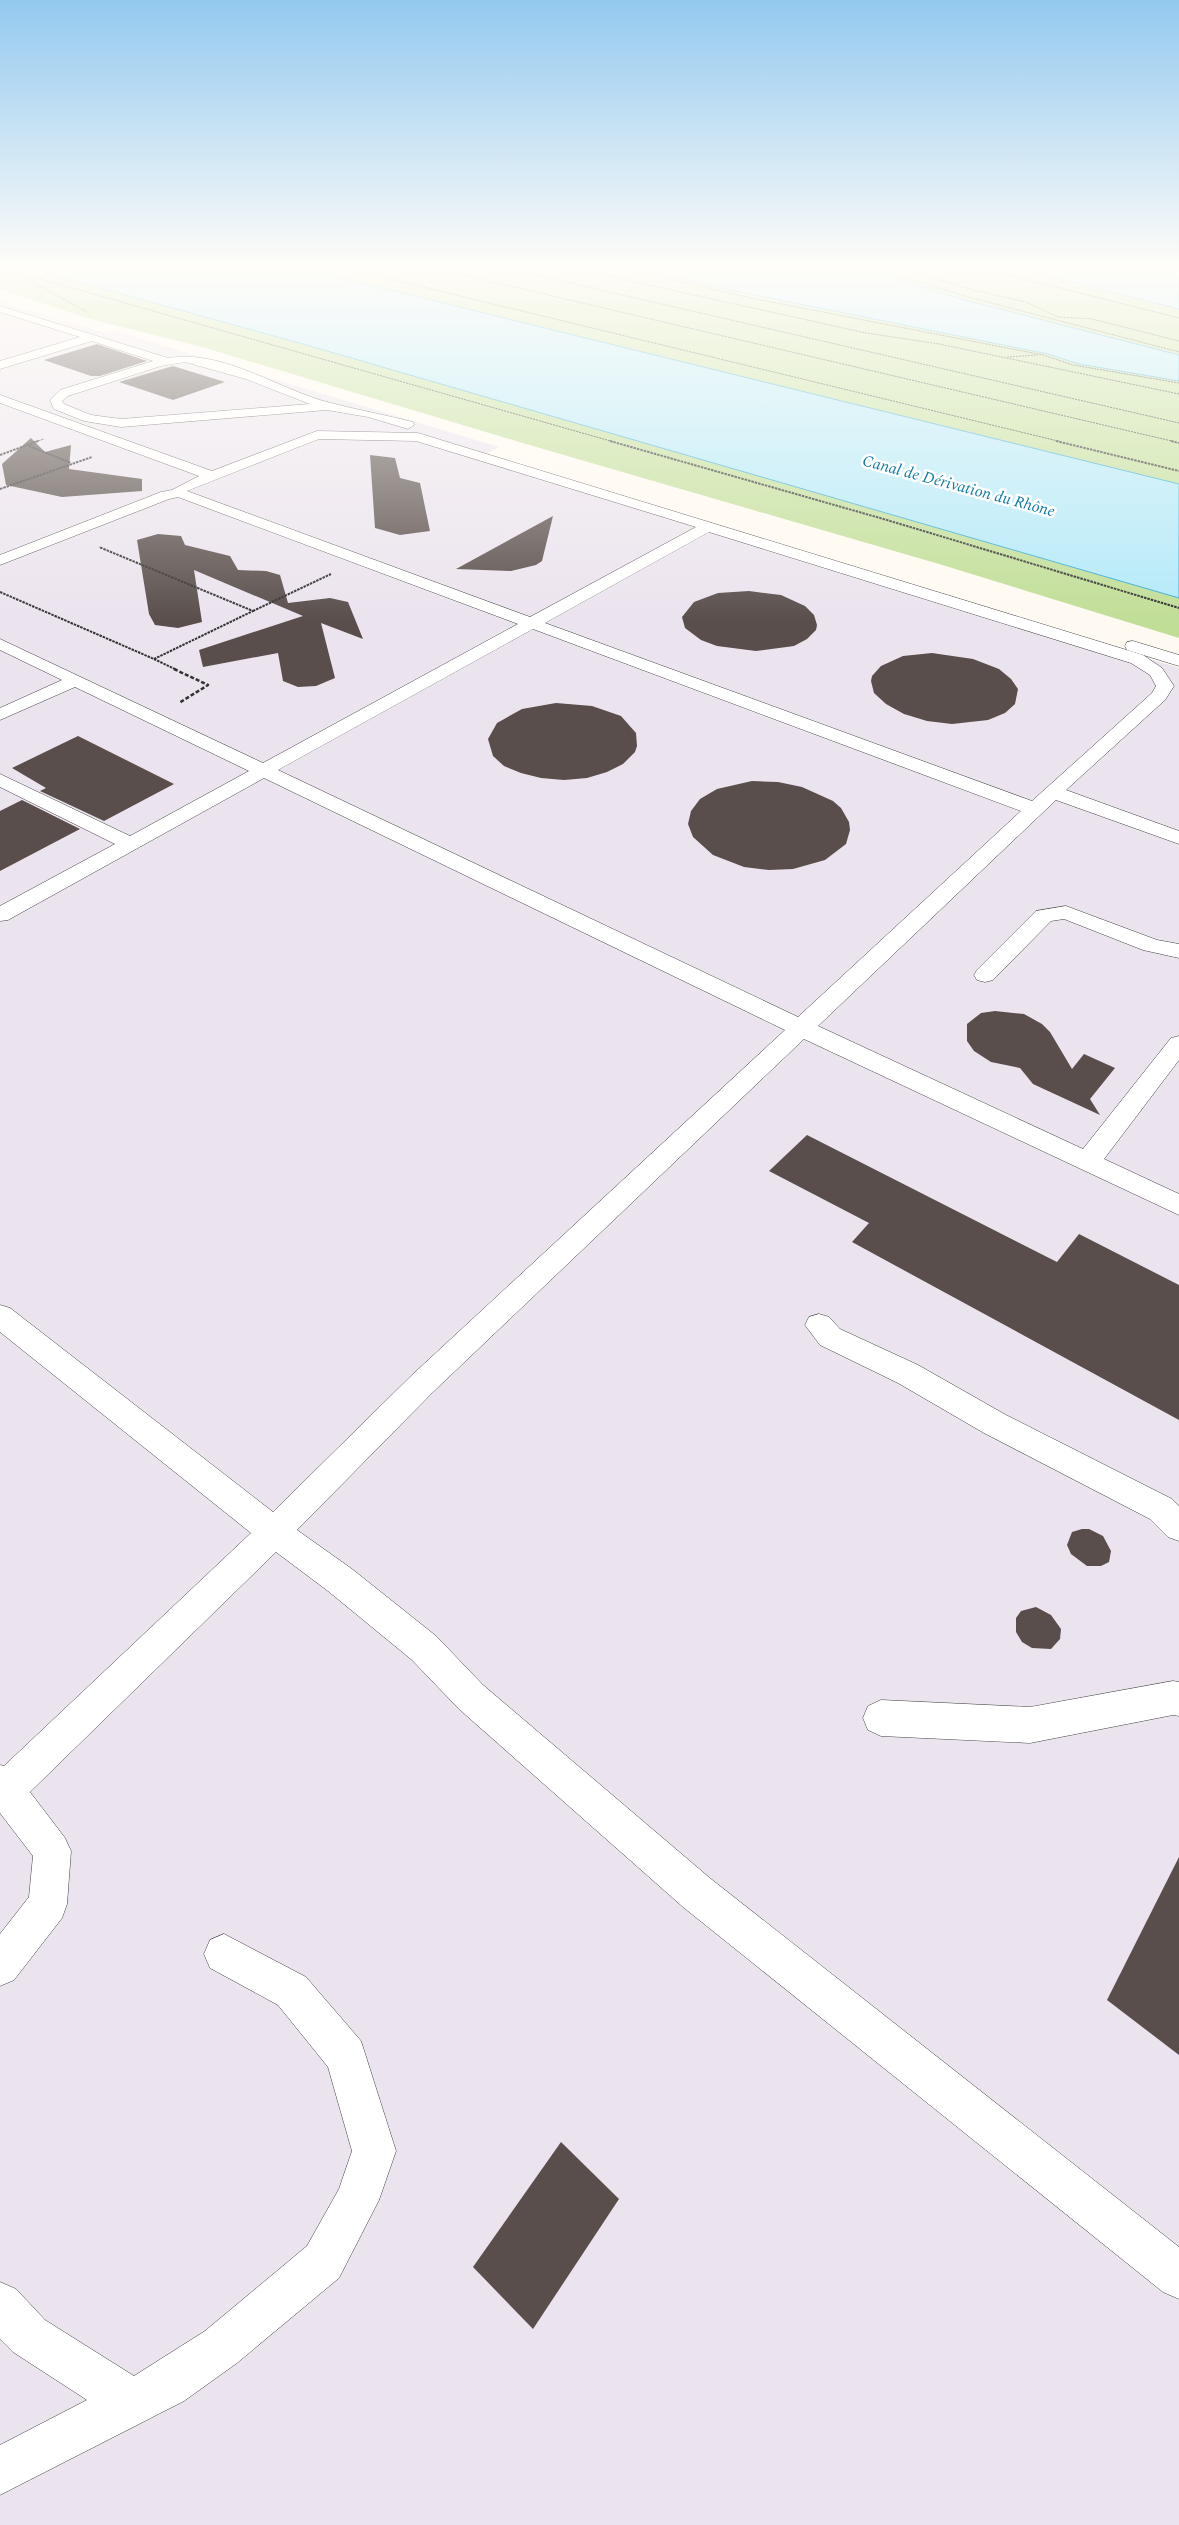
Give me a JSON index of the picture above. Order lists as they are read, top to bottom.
{
  "water": ["Canal de Dérivation du Rhône"]
}
